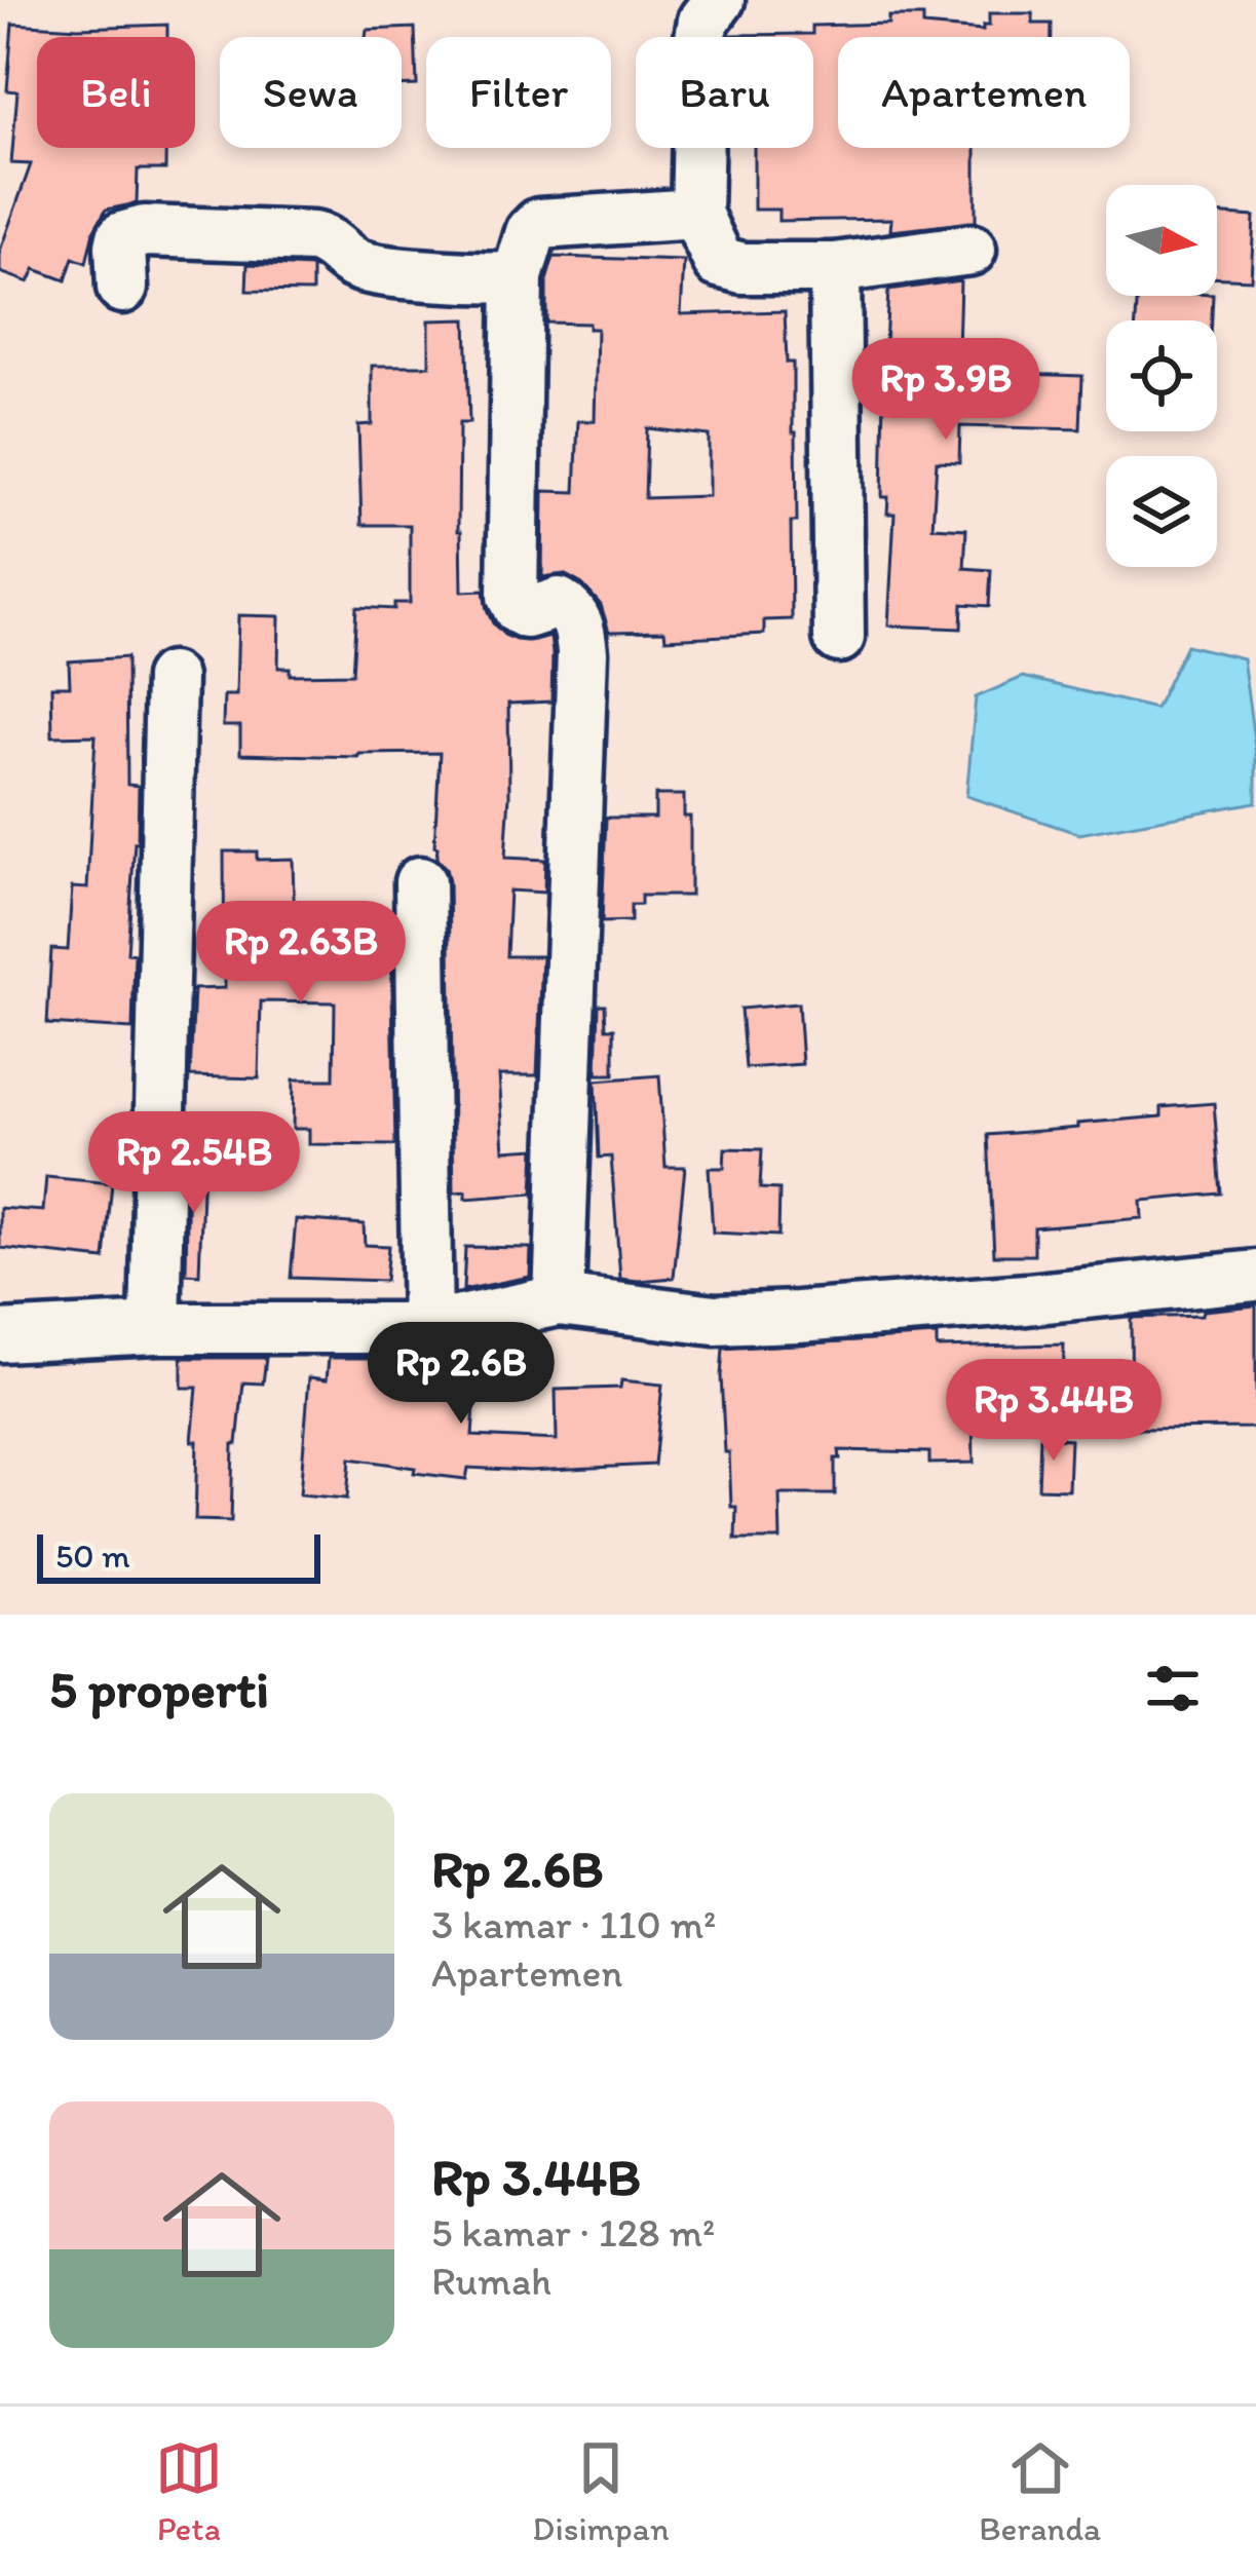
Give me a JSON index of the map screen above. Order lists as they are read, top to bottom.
{
  "scale_bar": "50 m",
  "north": "right",
  "page": {
    "chip": [
      "Beli",
      "Sewa",
      "Filter",
      "Baru",
      "Apartemen"
    ],
    "price": [
      "Rp 3.9B",
      "Rp 2.63B",
      "Rp 2.54B",
      "Rp 2.6B",
      "Rp 3.44B"
    ],
    "scale": "50 m",
    "heading": "5 properti",
    "list": [
      {
        "name": "Rp 2.6B",
        "note": "3 kamar · 110 m² · Apartemen"
      },
      {
        "name": "Rp 3.44B",
        "note": "5 kamar · 128 m² · Rumah"
      }
    ],
    "tabs": ["Peta", "Disimpan", "Beranda"]
  }
}
